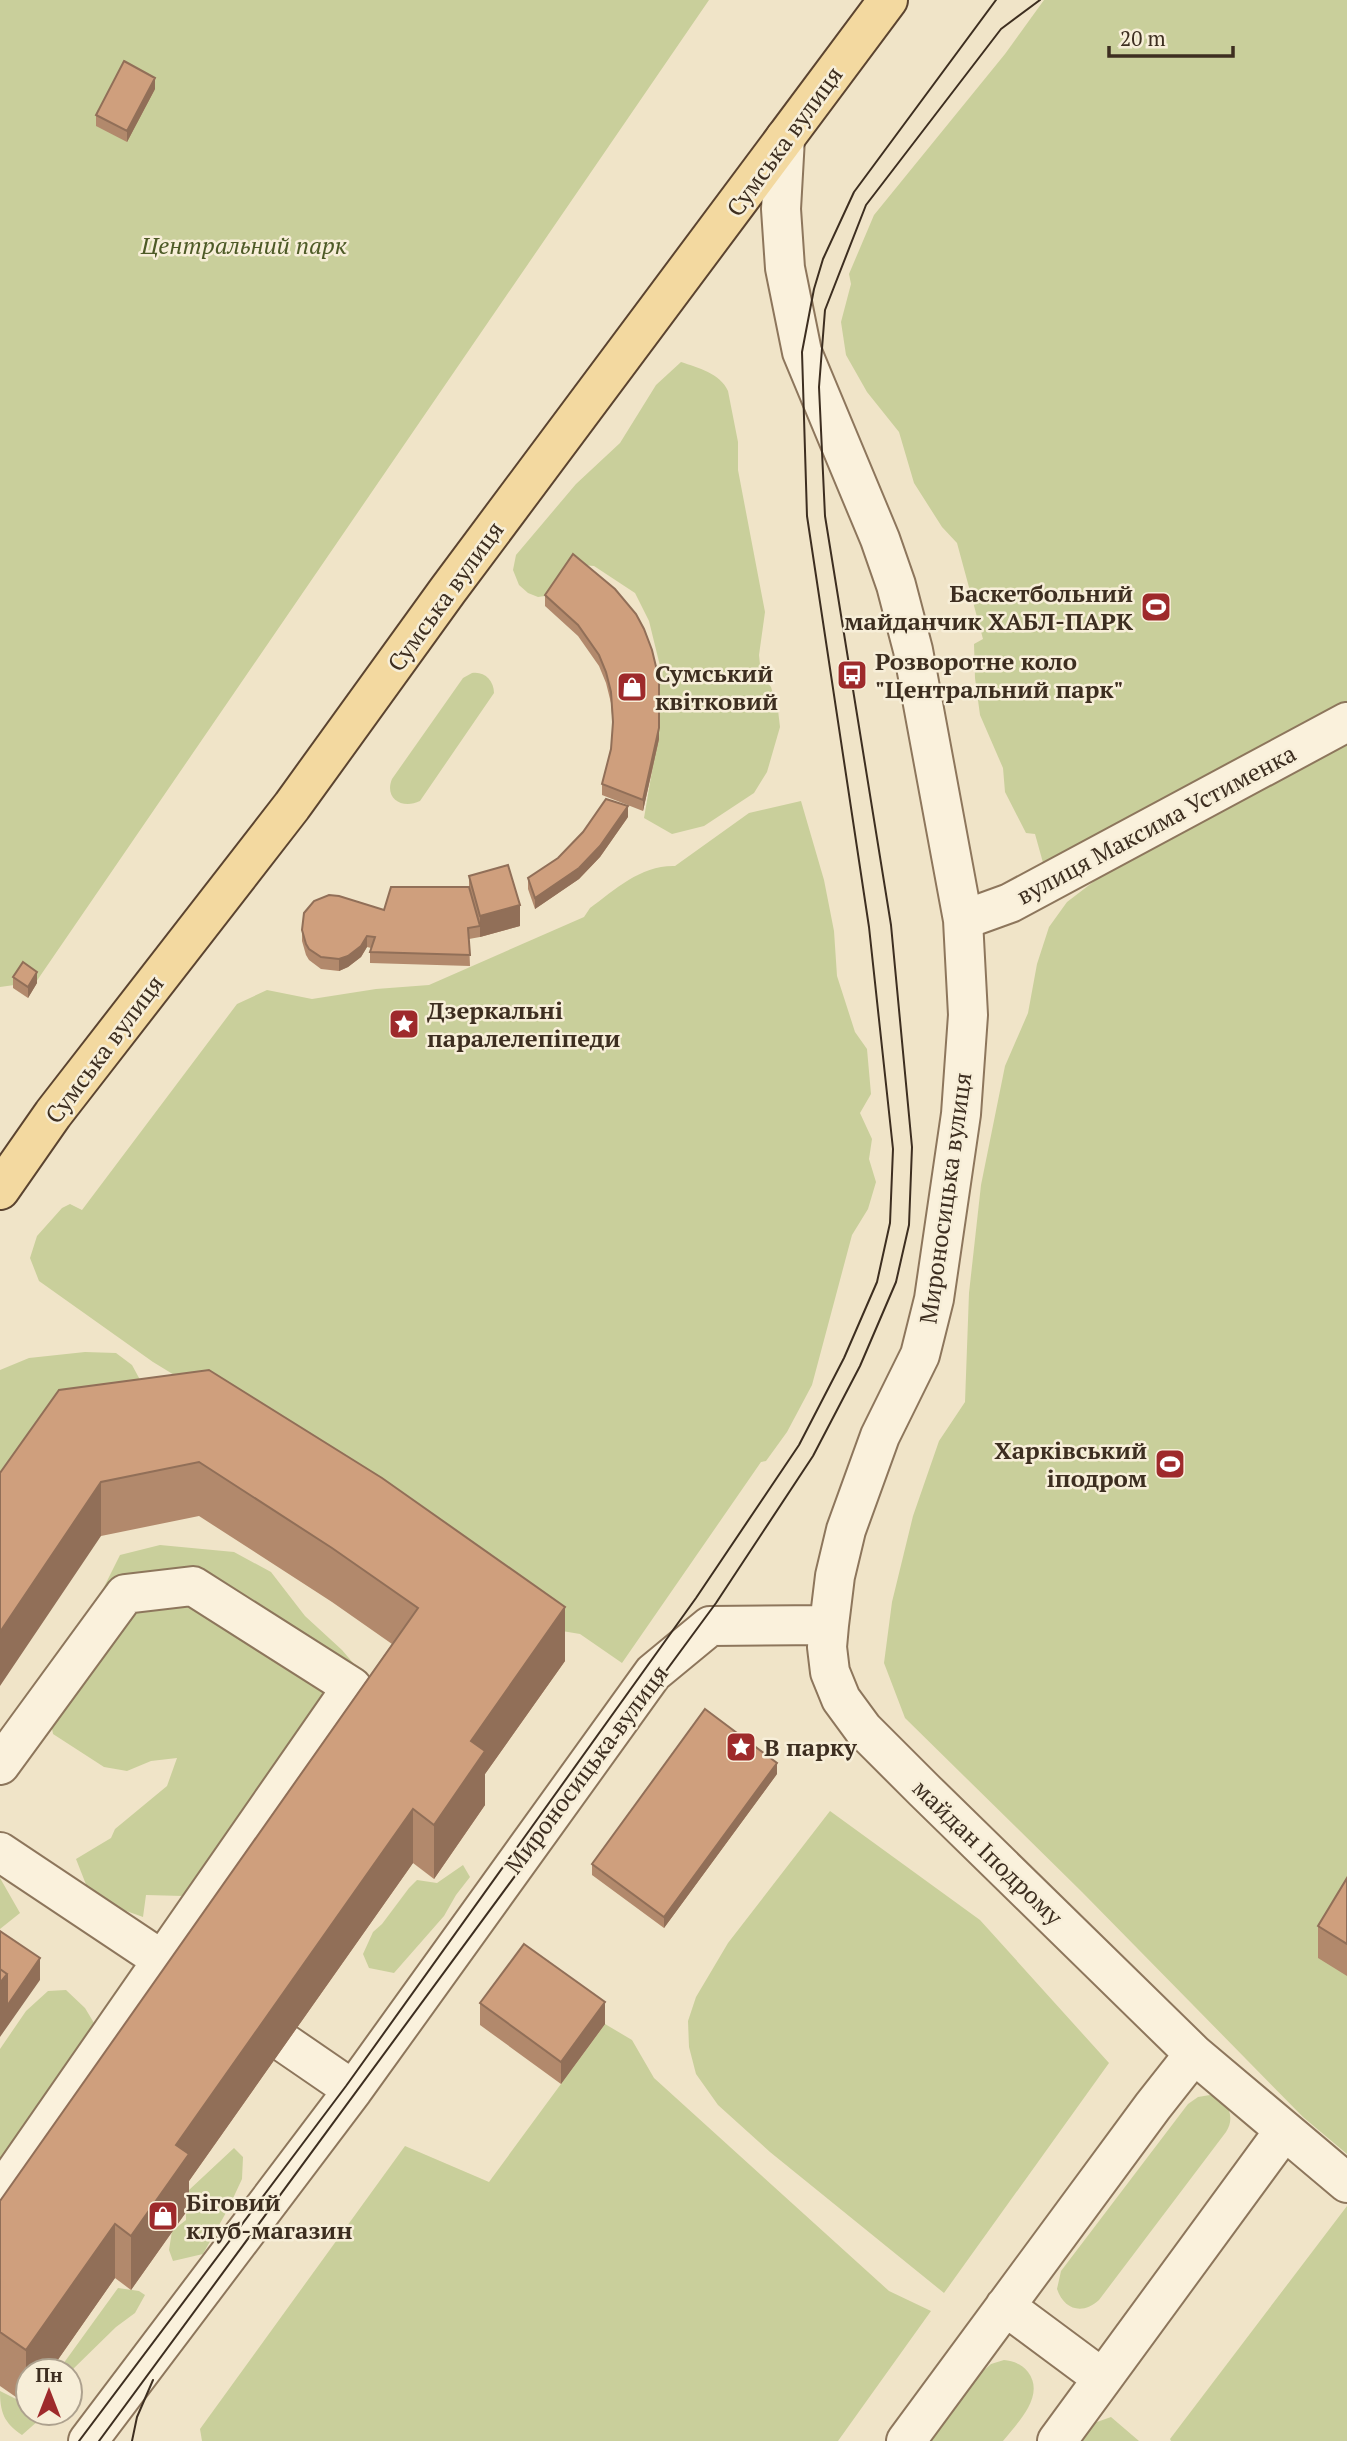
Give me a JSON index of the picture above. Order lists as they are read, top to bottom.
{
  "streets": {
    "main road": ["Сумська вулиця"],
    "street": ["вулиця Максима Устименка", "Мироносицька вулиця", "майдан Іподрому"]
  },
  "crossings": [
    ["Сумська вулиця", "Мироносицька вулиця"],
    ["вулиця Максима Устименка", "Мироносицька вулиця"],
    ["Мироносицька вулиця", "майдан Іподрому"]
  ],
  "parks": ["Центральний парк"],
  "places": {
    "sports": ["Баскетбольний майданчик ХАБЛ-ПАРК", "Харківський іподром"],
    "bus stop": ["Розворотне коло \"Центральний парк\""],
    "shop": ["Сумський квітковий", "Біговий клуб-магазин"],
    "place": ["Дзеркальні паралелепіпеди", "В парку"]
  },
  "scale_bar": "20 m",
  "north": "top"
}
